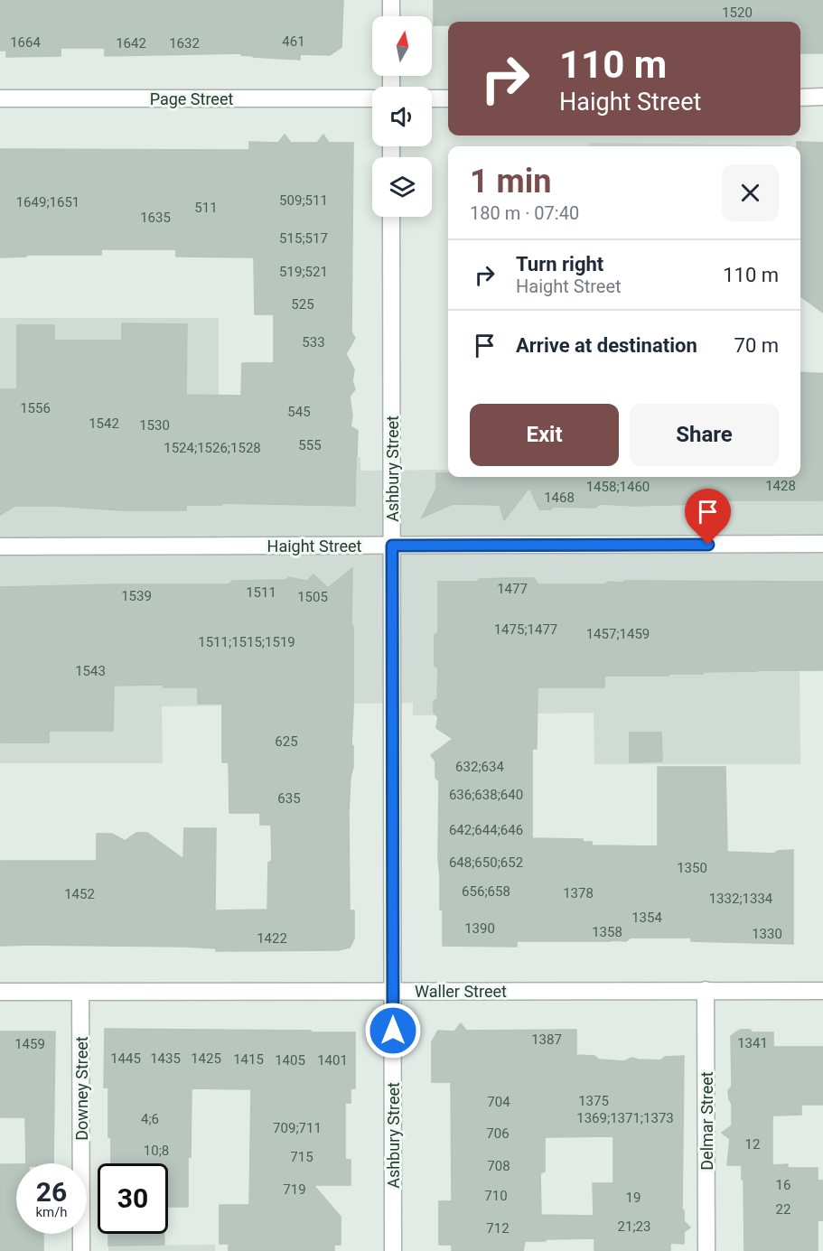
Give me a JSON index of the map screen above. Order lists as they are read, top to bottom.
{
  "streets": {
    "street": [
      "Page Street",
      "Ashbury Street",
      "Haight Street",
      "Waller Street",
      "Downey Street",
      "Delmar Street"
    ]
  },
  "crossings": [
    ["Ashbury Street", "Haight Street"],
    ["Ashbury Street", "Waller Street"],
    ["Waller Street", "Downey Street"],
    ["Waller Street", "Delmar Street"]
  ],
  "house_numbers": [
    "1520",
    "461",
    "1664",
    "1642",
    "1632",
    "509;511",
    "1649;1651",
    "511",
    "1635",
    "515;517",
    "519;521",
    "525",
    "533",
    "1556",
    "545",
    "1542",
    "1530",
    "555",
    "1524;1526;1528",
    "1428",
    "1458;1460",
    "1468",
    "1477",
    "1511",
    "1539",
    "1505",
    "1475;1477",
    "1457;1459",
    "1511;1515;1519",
    "1543",
    "625",
    "632;634",
    "636;638;640",
    "635",
    "642;644;646",
    "648;650;652",
    "1350",
    "656;658",
    "1378",
    "1452",
    "1332;1334",
    "1354",
    "1390",
    "1358",
    "1330",
    "1422",
    "1387",
    "1341",
    "1459",
    "1445",
    "1435",
    "1425",
    "1415",
    "1405",
    "1401",
    "1375",
    "704",
    "1369;1371;1373",
    "4;6",
    "709;711",
    "706",
    "12",
    "10;8",
    "715",
    "708",
    "16",
    "719",
    "710",
    "19",
    "22",
    "21;23",
    "712"
  ],
  "north": "top",
  "page": {
    "turn": ["110 m", "Haight Street"],
    "heading": ["1 min", "180 m · 07:40"],
    "list": [
      {
        "name": "Turn right",
        "note": "Haight Street",
        "value": "110 m"
      },
      {
        "name": "Arrive at destination",
        "value": "70 m"
      }
    ],
    "buttons": ["Exit", "Share"],
    "speed": "26 km/h",
    "limit": "30"
  }
}
